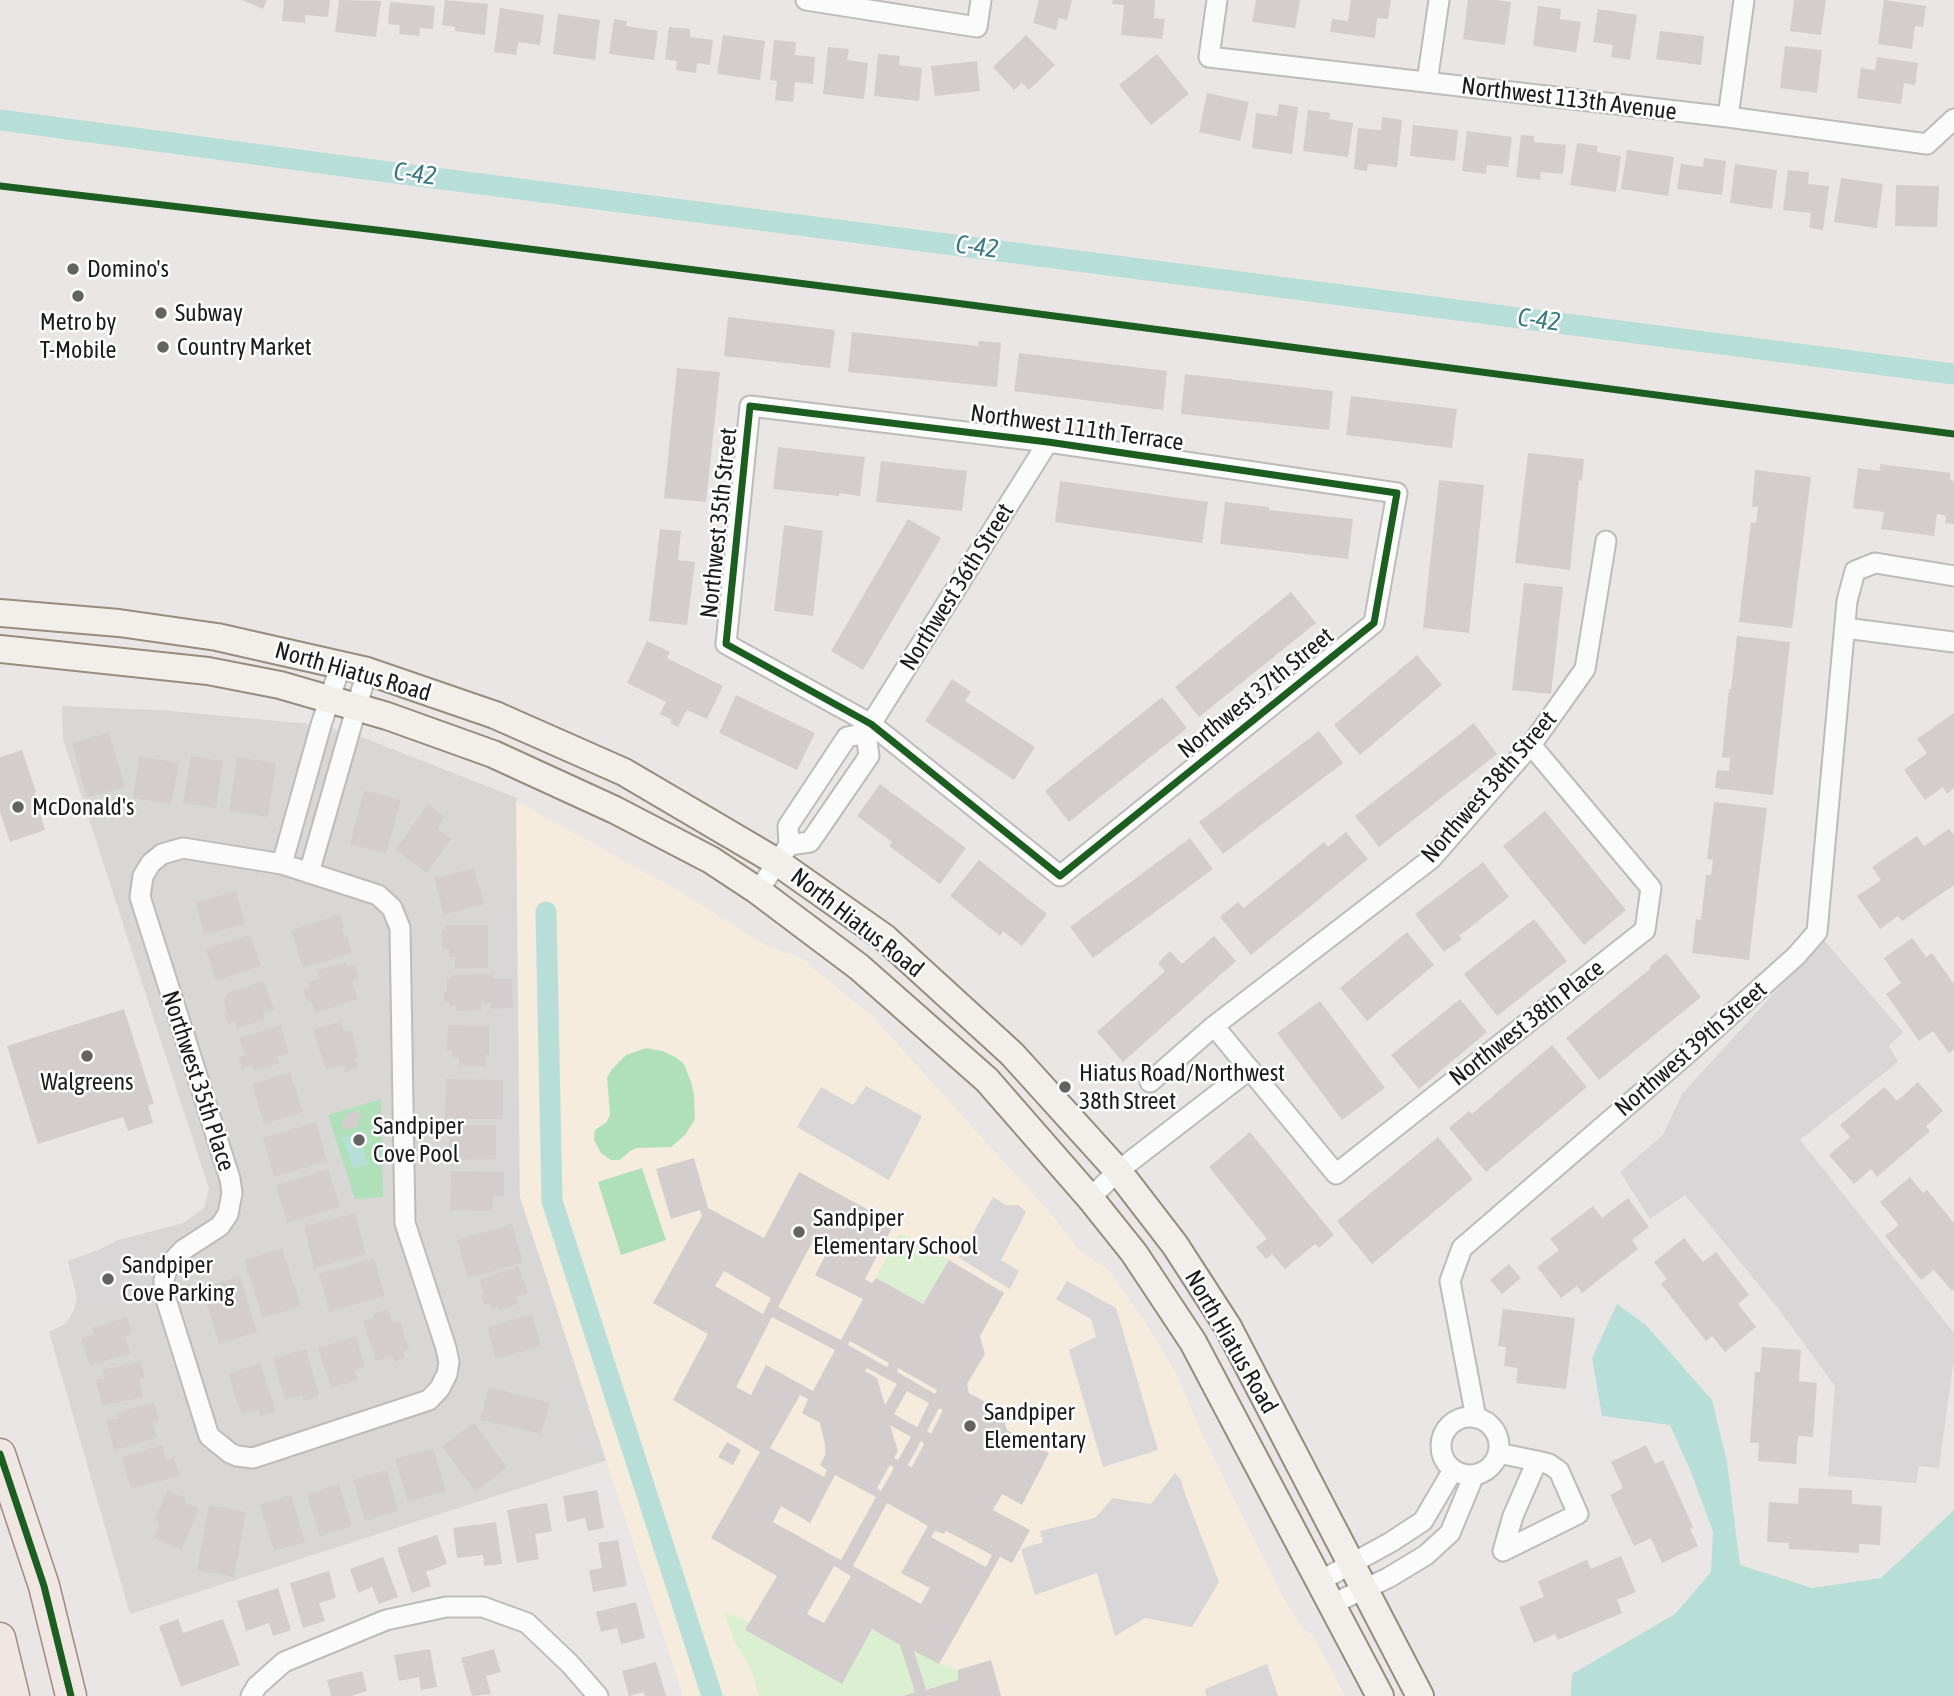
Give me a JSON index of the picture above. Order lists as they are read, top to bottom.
{
  "streets": {
    "main road": ["North Hiatus Road"],
    "street": [
      "Northwest 113th Avenue",
      "Northwest 111th Terrace",
      "Northwest 35th Street",
      "Northwest 36th Street",
      "Northwest 37th Street",
      "Northwest 38th Street",
      "Northwest 38th Place",
      "Northwest 39th Street",
      "Northwest 35th Place"
    ]
  },
  "crossings": [
    ["Northwest 111th Terrace", "Northwest 35th Street"],
    ["Northwest 111th Terrace", "Northwest 36th Street"],
    ["Northwest 111th Terrace", "Northwest 37th Street"],
    ["Northwest 35th Street", "Northwest 36th Street"],
    ["Northwest 35th Street", "Northwest 37th Street"],
    ["Northwest 36th Street", "North Hiatus Road"],
    ["Northwest 36th Street", "Northwest 37th Street"],
    ["Northwest 38th Street", "Northwest 38th Place"]
  ],
  "water": ["C-42"],
  "places": [
    "Domino's",
    "Metro by T-Mobile",
    "Subway",
    "Country Market",
    "McDonald's",
    "Walgreens",
    "Hiatus Road/Northwest 38th Street",
    "Sandpiper Cove Pool",
    "Sandpiper Elementary School",
    "Sandpiper Cove Parking",
    "Sandpiper Elementary"
  ]
}
